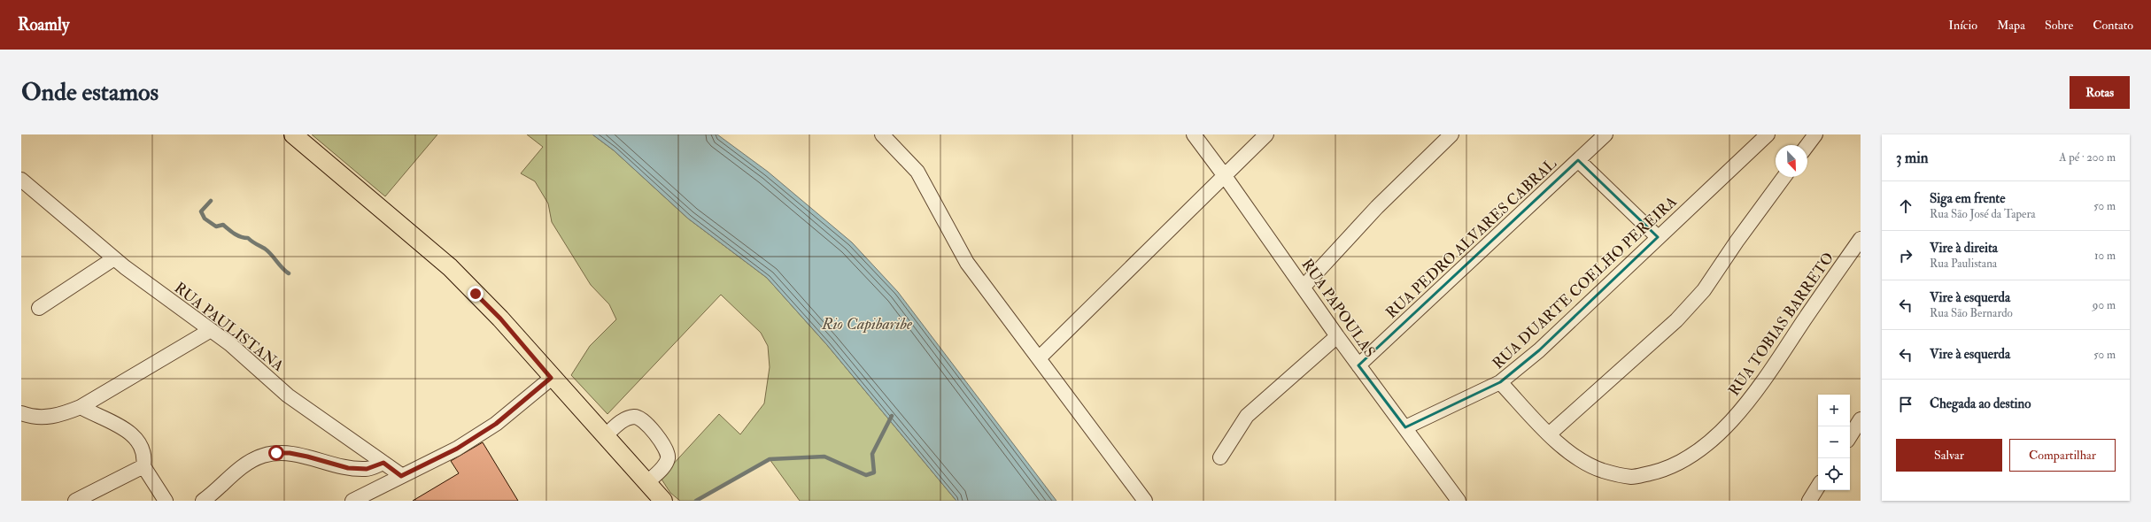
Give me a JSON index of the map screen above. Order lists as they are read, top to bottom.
{
  "streets": {
    "street": [
      "RUA PEDRO ALVARES CABRAL",
      "RUA DUARTE COELHO PEREIRA",
      "RUA PAPOULAS",
      "RUA TOBIAS BARRETO",
      "RUA PAULISTANA"
    ]
  },
  "crossings": [
    ["RUA PEDRO ALVARES CABRAL", "RUA PAPOULAS"],
    ["RUA DUARTE COELHO PEREIRA", "RUA PAPOULAS"],
    ["RUA DUARTE COELHO PEREIRA", "RUA TOBIAS BARRETO"]
  ],
  "water": ["Rio Capibaribe"],
  "north": "bottom right",
  "page": {
    "header": "Roamly",
    "nav": [
      "Início",
      "Mapa",
      "Sobre",
      "Contato"
    ],
    "buttons": [
      "Rotas",
      ["Salvar", "Compartilhar"]
    ],
    "title": "Onde estamos",
    "heading": ["3 min", "A pé · 200 m"],
    "list": [
      ["Siga em frente", "Rua São José da Tapera", "50 m"],
      ["Vire à direita", "Rua Paulistana", "10 m"],
      ["Vire à esquerda", "Rua São Bernardo", "90 m"],
      ["Vire à esquerda", "50 m"],
      "Chegada ao destino"
    ],
    "map_buttons": ["+", "−"]
  }
}
